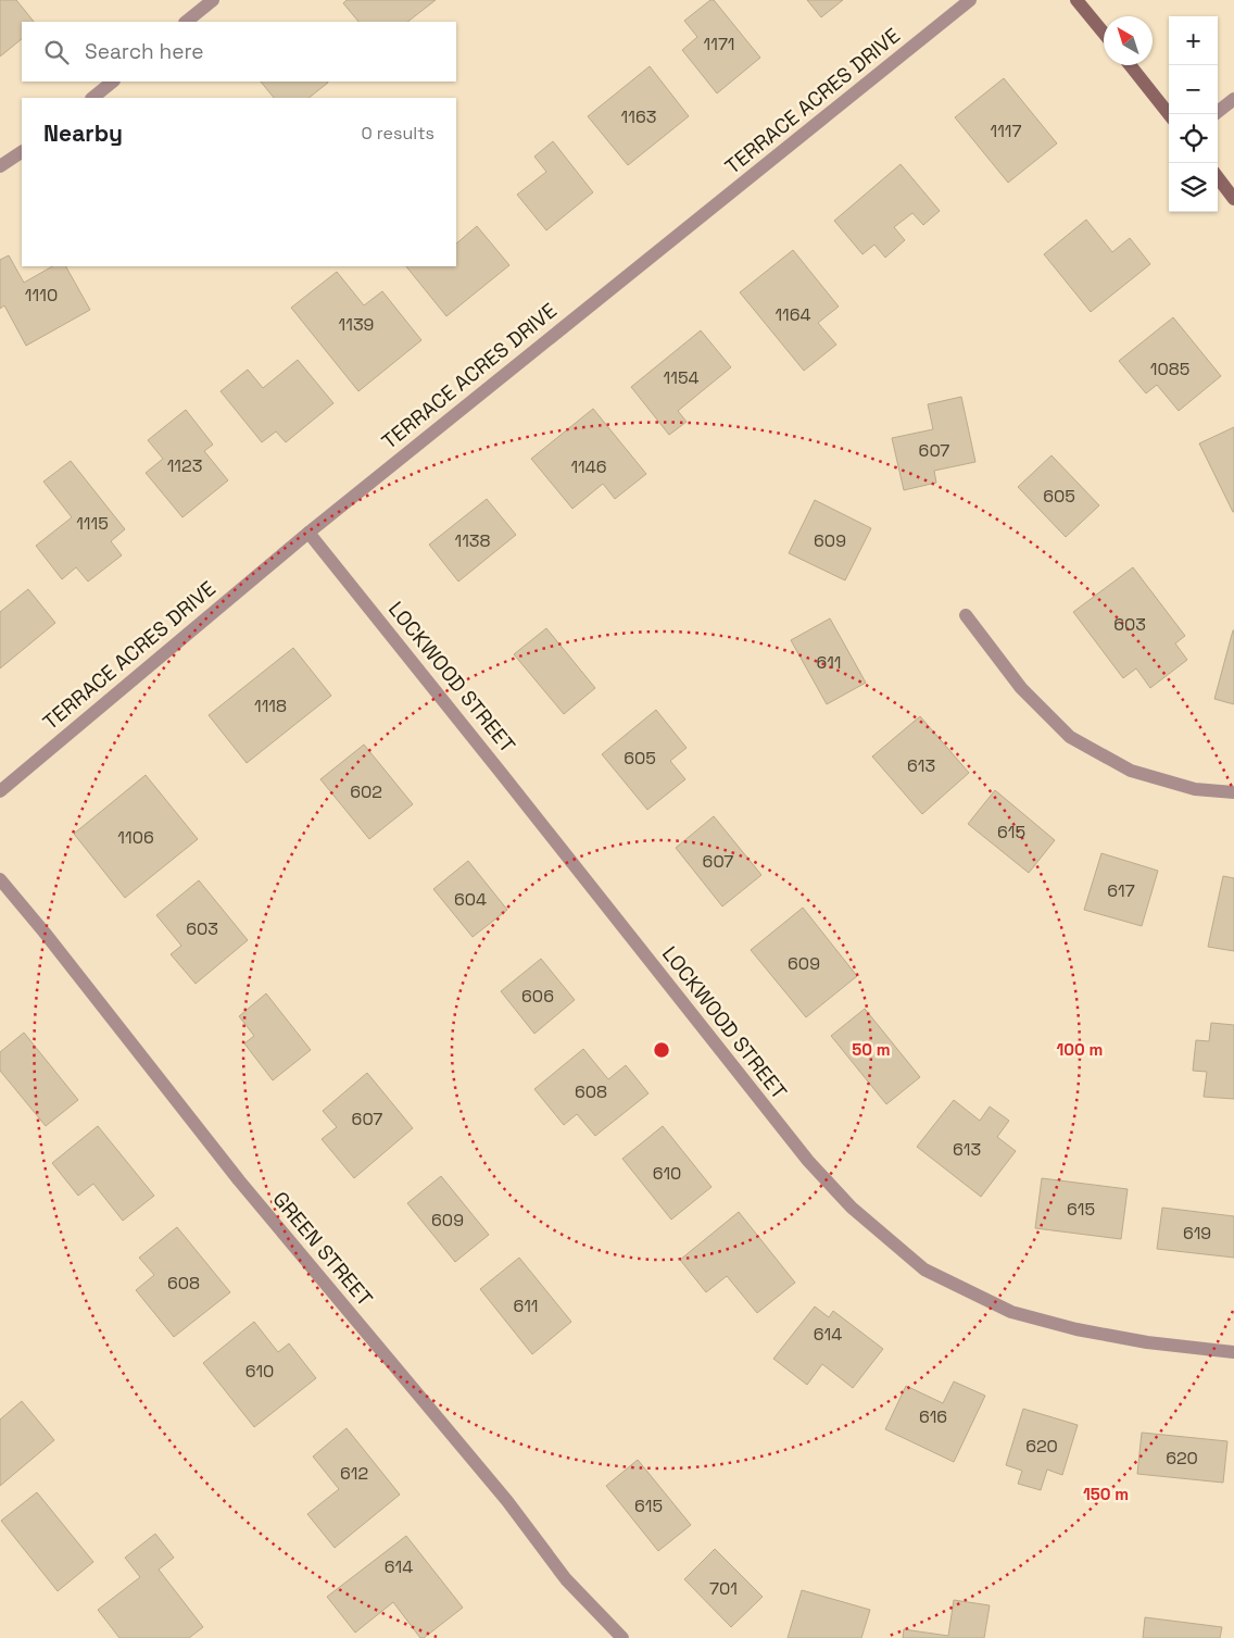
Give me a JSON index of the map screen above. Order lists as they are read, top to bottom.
{
  "streets": {
    "street": ["TERRACE ACRES DRIVE", "LOCKWOOD STREET", "GREEN STREET"]
  },
  "crossings": [
    ["TERRACE ACRES DRIVE", "LOCKWOOD STREET"]
  ],
  "house_numbers": [
    "1171",
    "1163",
    "1117",
    "1110",
    "1164",
    "1139",
    "1085",
    "1154",
    "607",
    "1123",
    "1146",
    "605",
    "1115",
    "1138",
    "609",
    "603",
    "611",
    "1118",
    "605",
    "613",
    "602",
    "615",
    "1106",
    "607",
    "617",
    "604",
    "603",
    "609",
    "606",
    "608",
    "607",
    "613",
    "610",
    "615",
    "609",
    "619",
    "608",
    "611",
    "614",
    "610",
    "616",
    "620",
    "620",
    "612",
    "615",
    "614",
    "701"
  ],
  "north": "top left",
  "page": {
    "map_buttons": ["+", "−"],
    "search": "Search here",
    "heading": ["Nearby", "0 results"]
  },
  "rings": ["50 m", "100 m", "150 m"]
}
